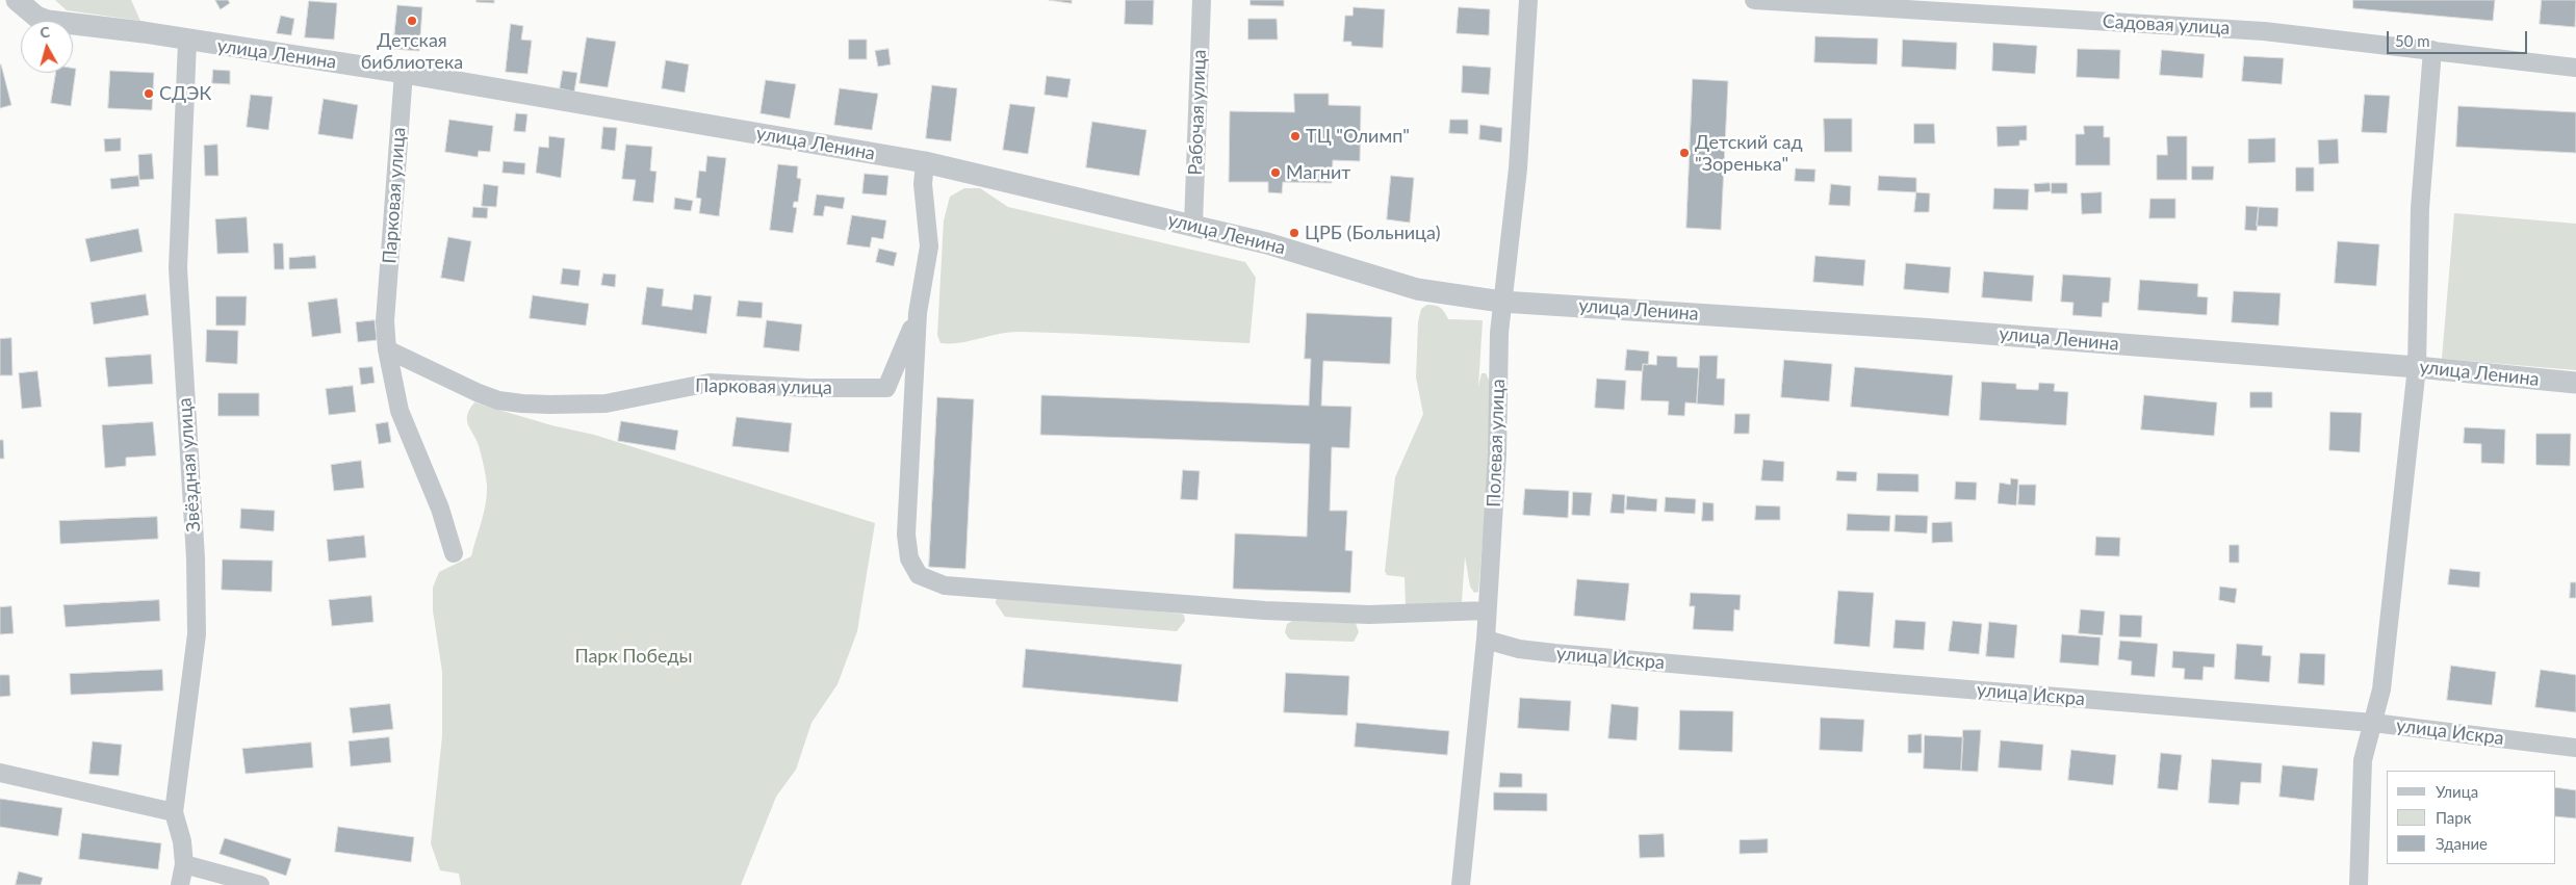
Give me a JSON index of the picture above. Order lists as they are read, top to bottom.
{
  "streets": {
    "street": [
      "Садовая улица",
      "улица Ленина",
      "Рабочая улица",
      "Парковая улица",
      "Полевая улица",
      "Звёздная улица",
      "улица Искра"
    ]
  },
  "crossings": [
    ["улица Ленина", "Рабочая улица"],
    ["улица Ленина", "Парковая улица"],
    ["улица Ленина", "Полевая улица"],
    ["улица Ленина", "Звёздная улица"],
    ["Полевая улица", "улица Искра"]
  ],
  "parks": ["Парк Победы"],
  "places": [
    "Детская библиотека",
    "СДЭК",
    "ТЦ \"Олимп\"",
    "Детский сад \"Зоренька\"",
    "Магнит",
    "ЦРБ (Больница)"
  ],
  "legend": ["Улица", "Парк", "Здание"],
  "scale_bar": "50 m",
  "north": "top"
}
